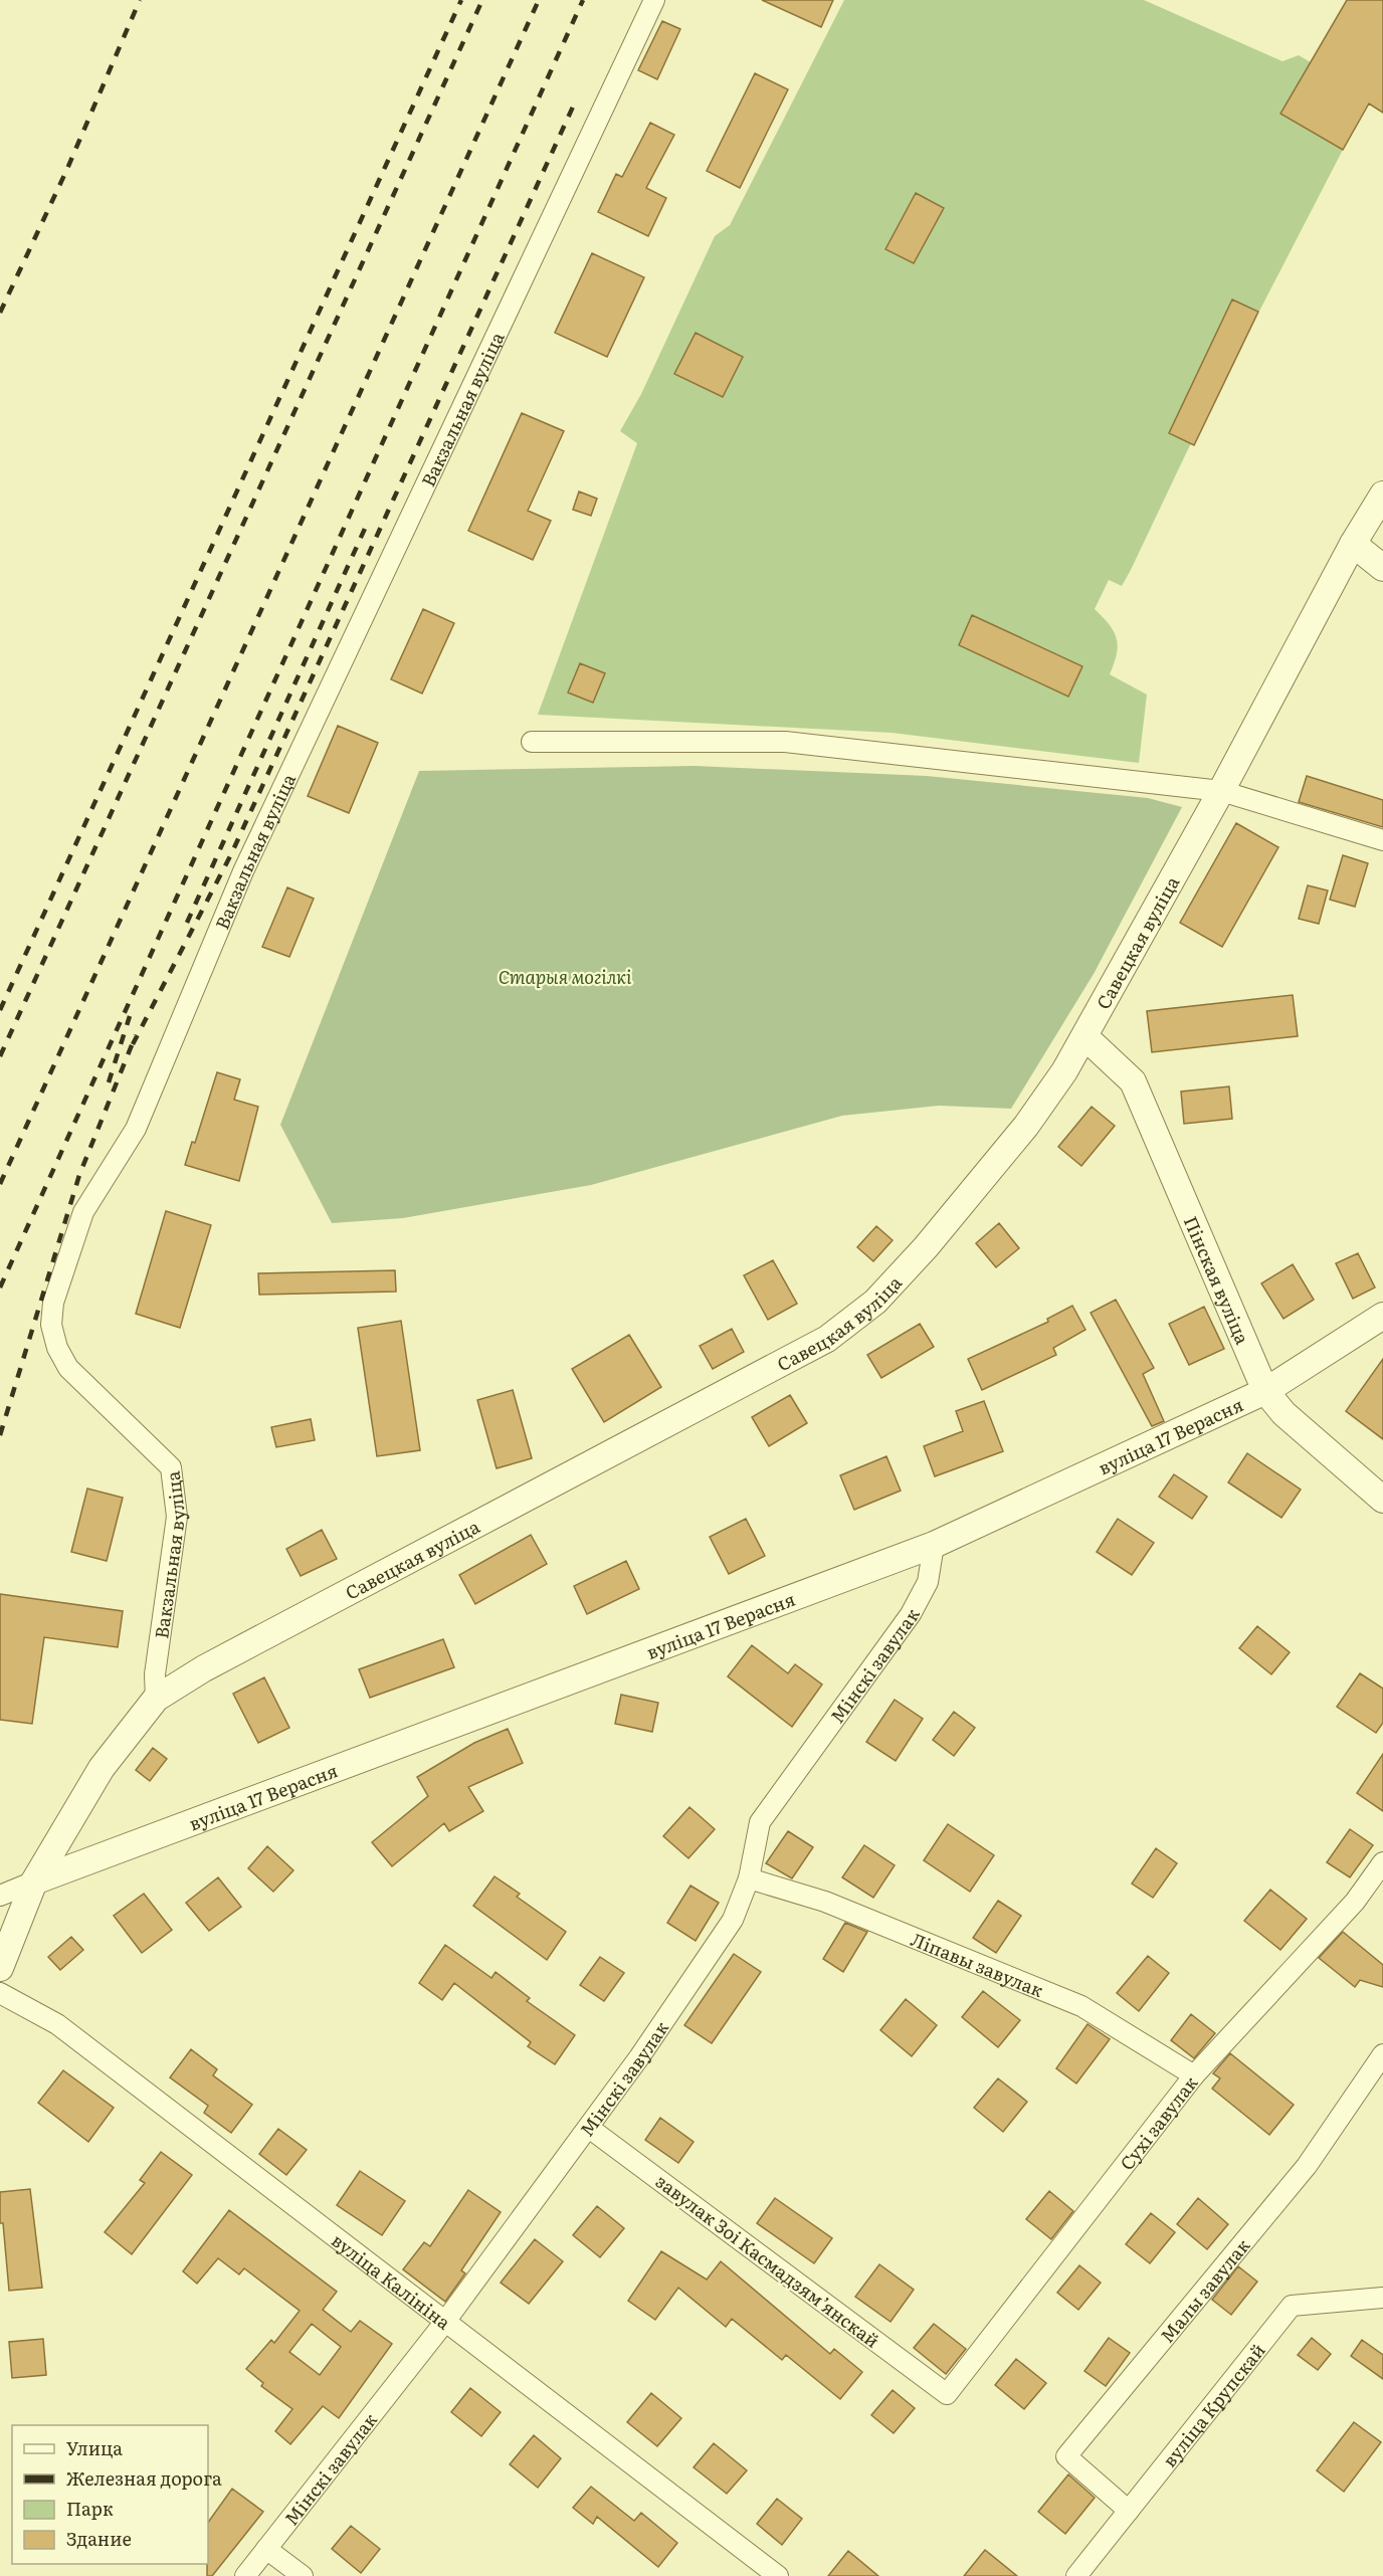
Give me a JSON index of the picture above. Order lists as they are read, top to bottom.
{
  "streets": {
    "street": [
      "Вакзальная вуліца",
      "Савецкая вуліца",
      "Пінская вуліца",
      "вуліца 17 Верасня",
      "Мінскі завулак",
      "Ліпавы завулак",
      "Сухі завулак",
      "завулак Зоі Касмадзямʼянскай",
      "вуліца Калініна",
      "Малы завулак",
      "вуліца Крупскай"
    ]
  },
  "crossings": [
    ["Вакзальная вуліца", "Савецкая вуліца"],
    ["Савецкая вуліца", "Пінская вуліца"],
    ["Савецкая вуліца", "вуліца 17 Верасня"],
    ["Пінская вуліца", "вуліца 17 Верасня"],
    ["вуліца 17 Верасня", "Мінскі завулак"],
    ["Мінскі завулак", "Ліпавы завулак"],
    ["Мінскі завулак", "завулак Зоі Касмадзямʼянскай"],
    ["Мінскі завулак", "вуліца Калініна"],
    ["Ліпавы завулак", "Сухі завулак"],
    ["Сухі завулак", "завулак Зоі Касмадзямʼянскай"],
    ["Малы завулак", "вуліца Крупскай"]
  ],
  "parks": ["Старыя могілкі"],
  "legend": [
    "Улица",
    "Железная дорога",
    "Парк",
    "Здание"
  ]
}
